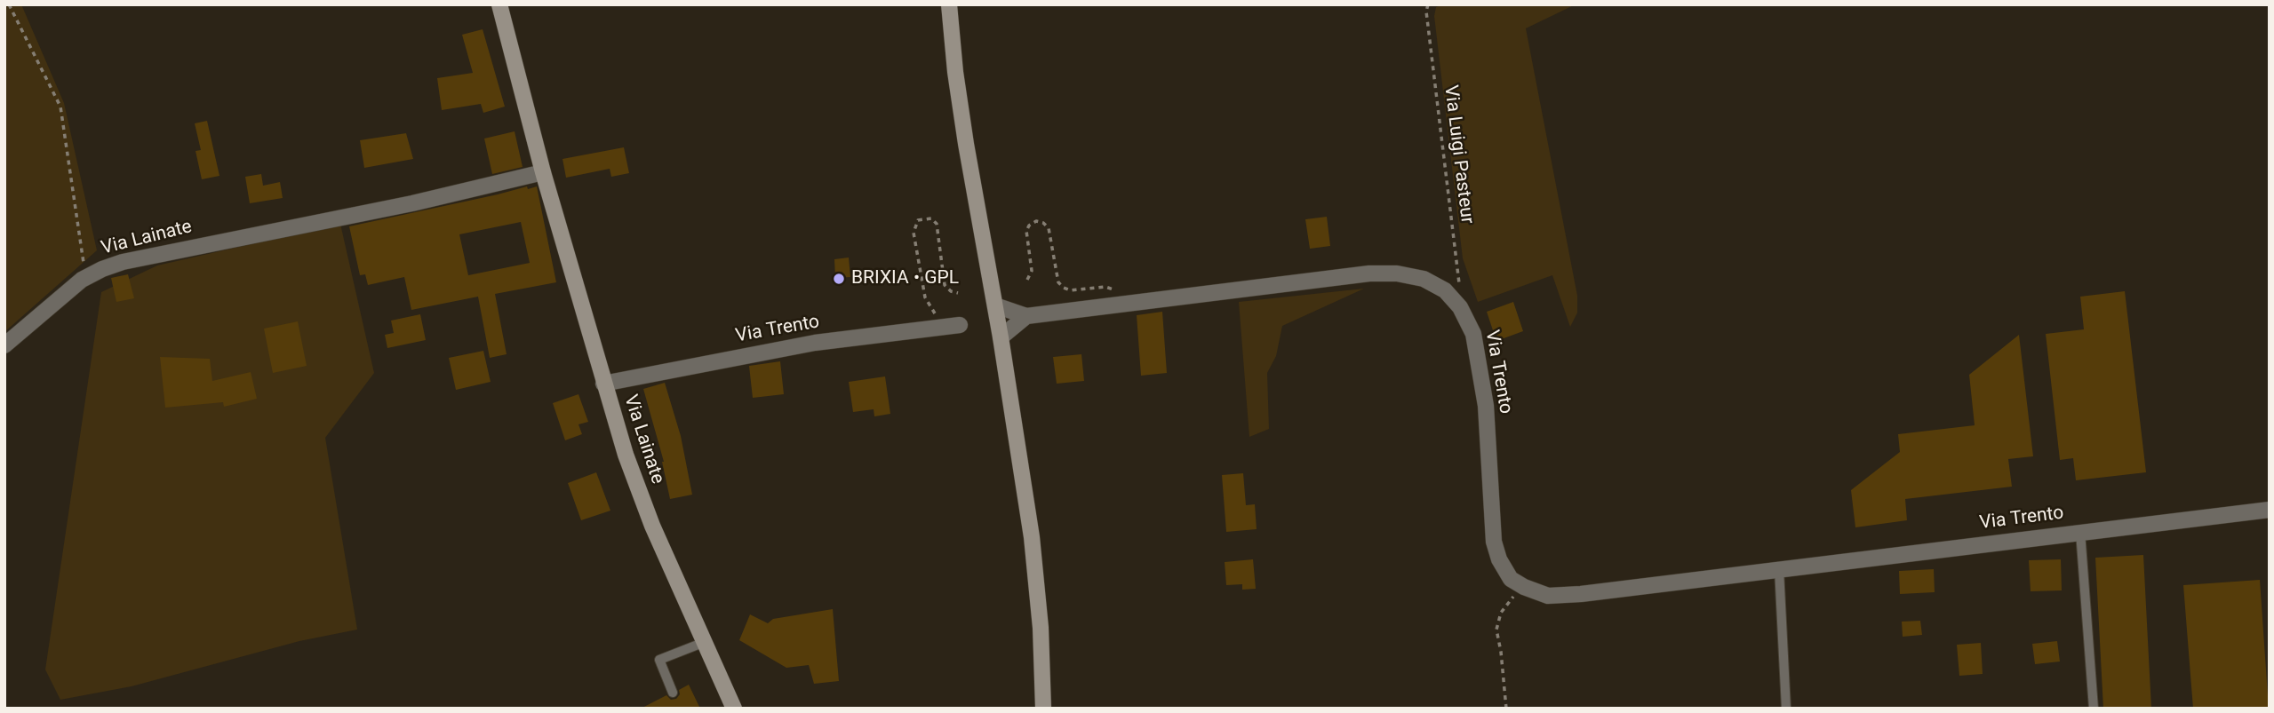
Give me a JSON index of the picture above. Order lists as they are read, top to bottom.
{
  "streets": {
    "main road": ["Via Lainate"],
    "street": ["Via Trento"],
    "path": ["Via Luigi Pasteur"]
  },
  "crossings": [
    ["Via Luigi Pasteur", "Via Trento"],
    ["Via Lainate", "Via Trento"]
  ],
  "places": ["BRIXIA • GPL"]
}
